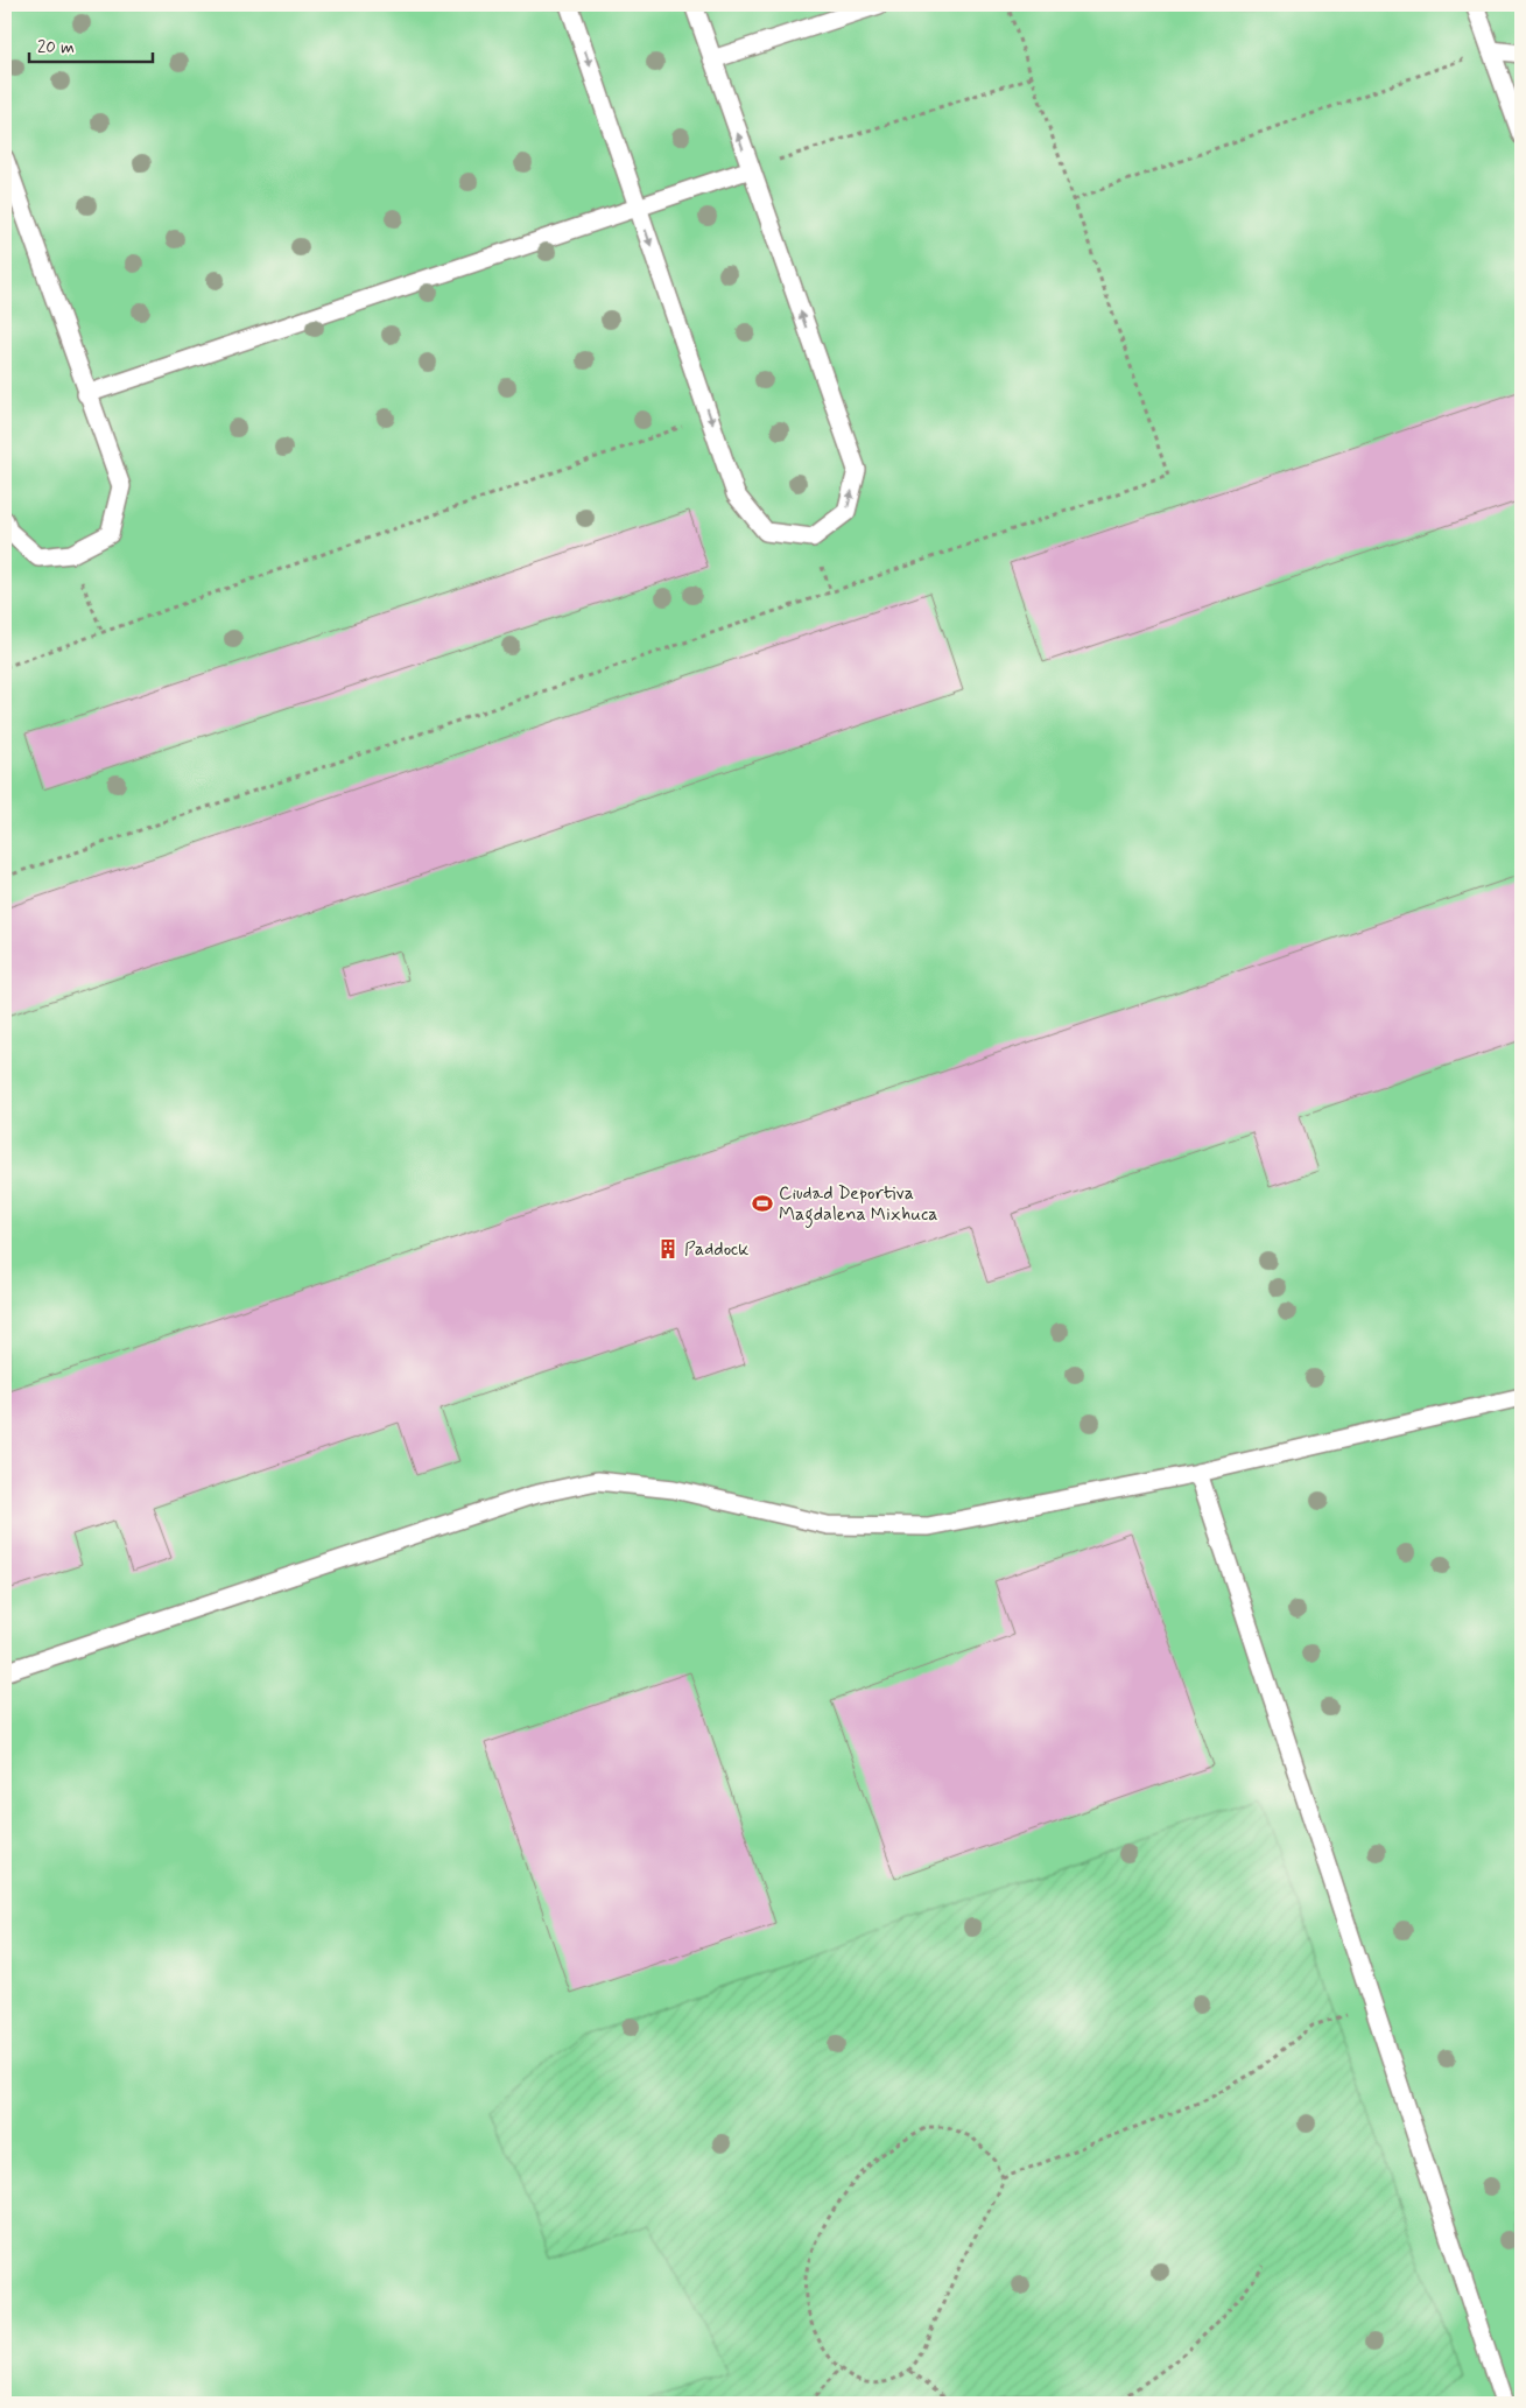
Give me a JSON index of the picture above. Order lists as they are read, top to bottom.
{
  "places": {
    "sports": ["Ciudad Deportiva Magdalena Mixhuca"],
    "building": ["Paddock"]
  },
  "scale_bar": "20 m"
}
